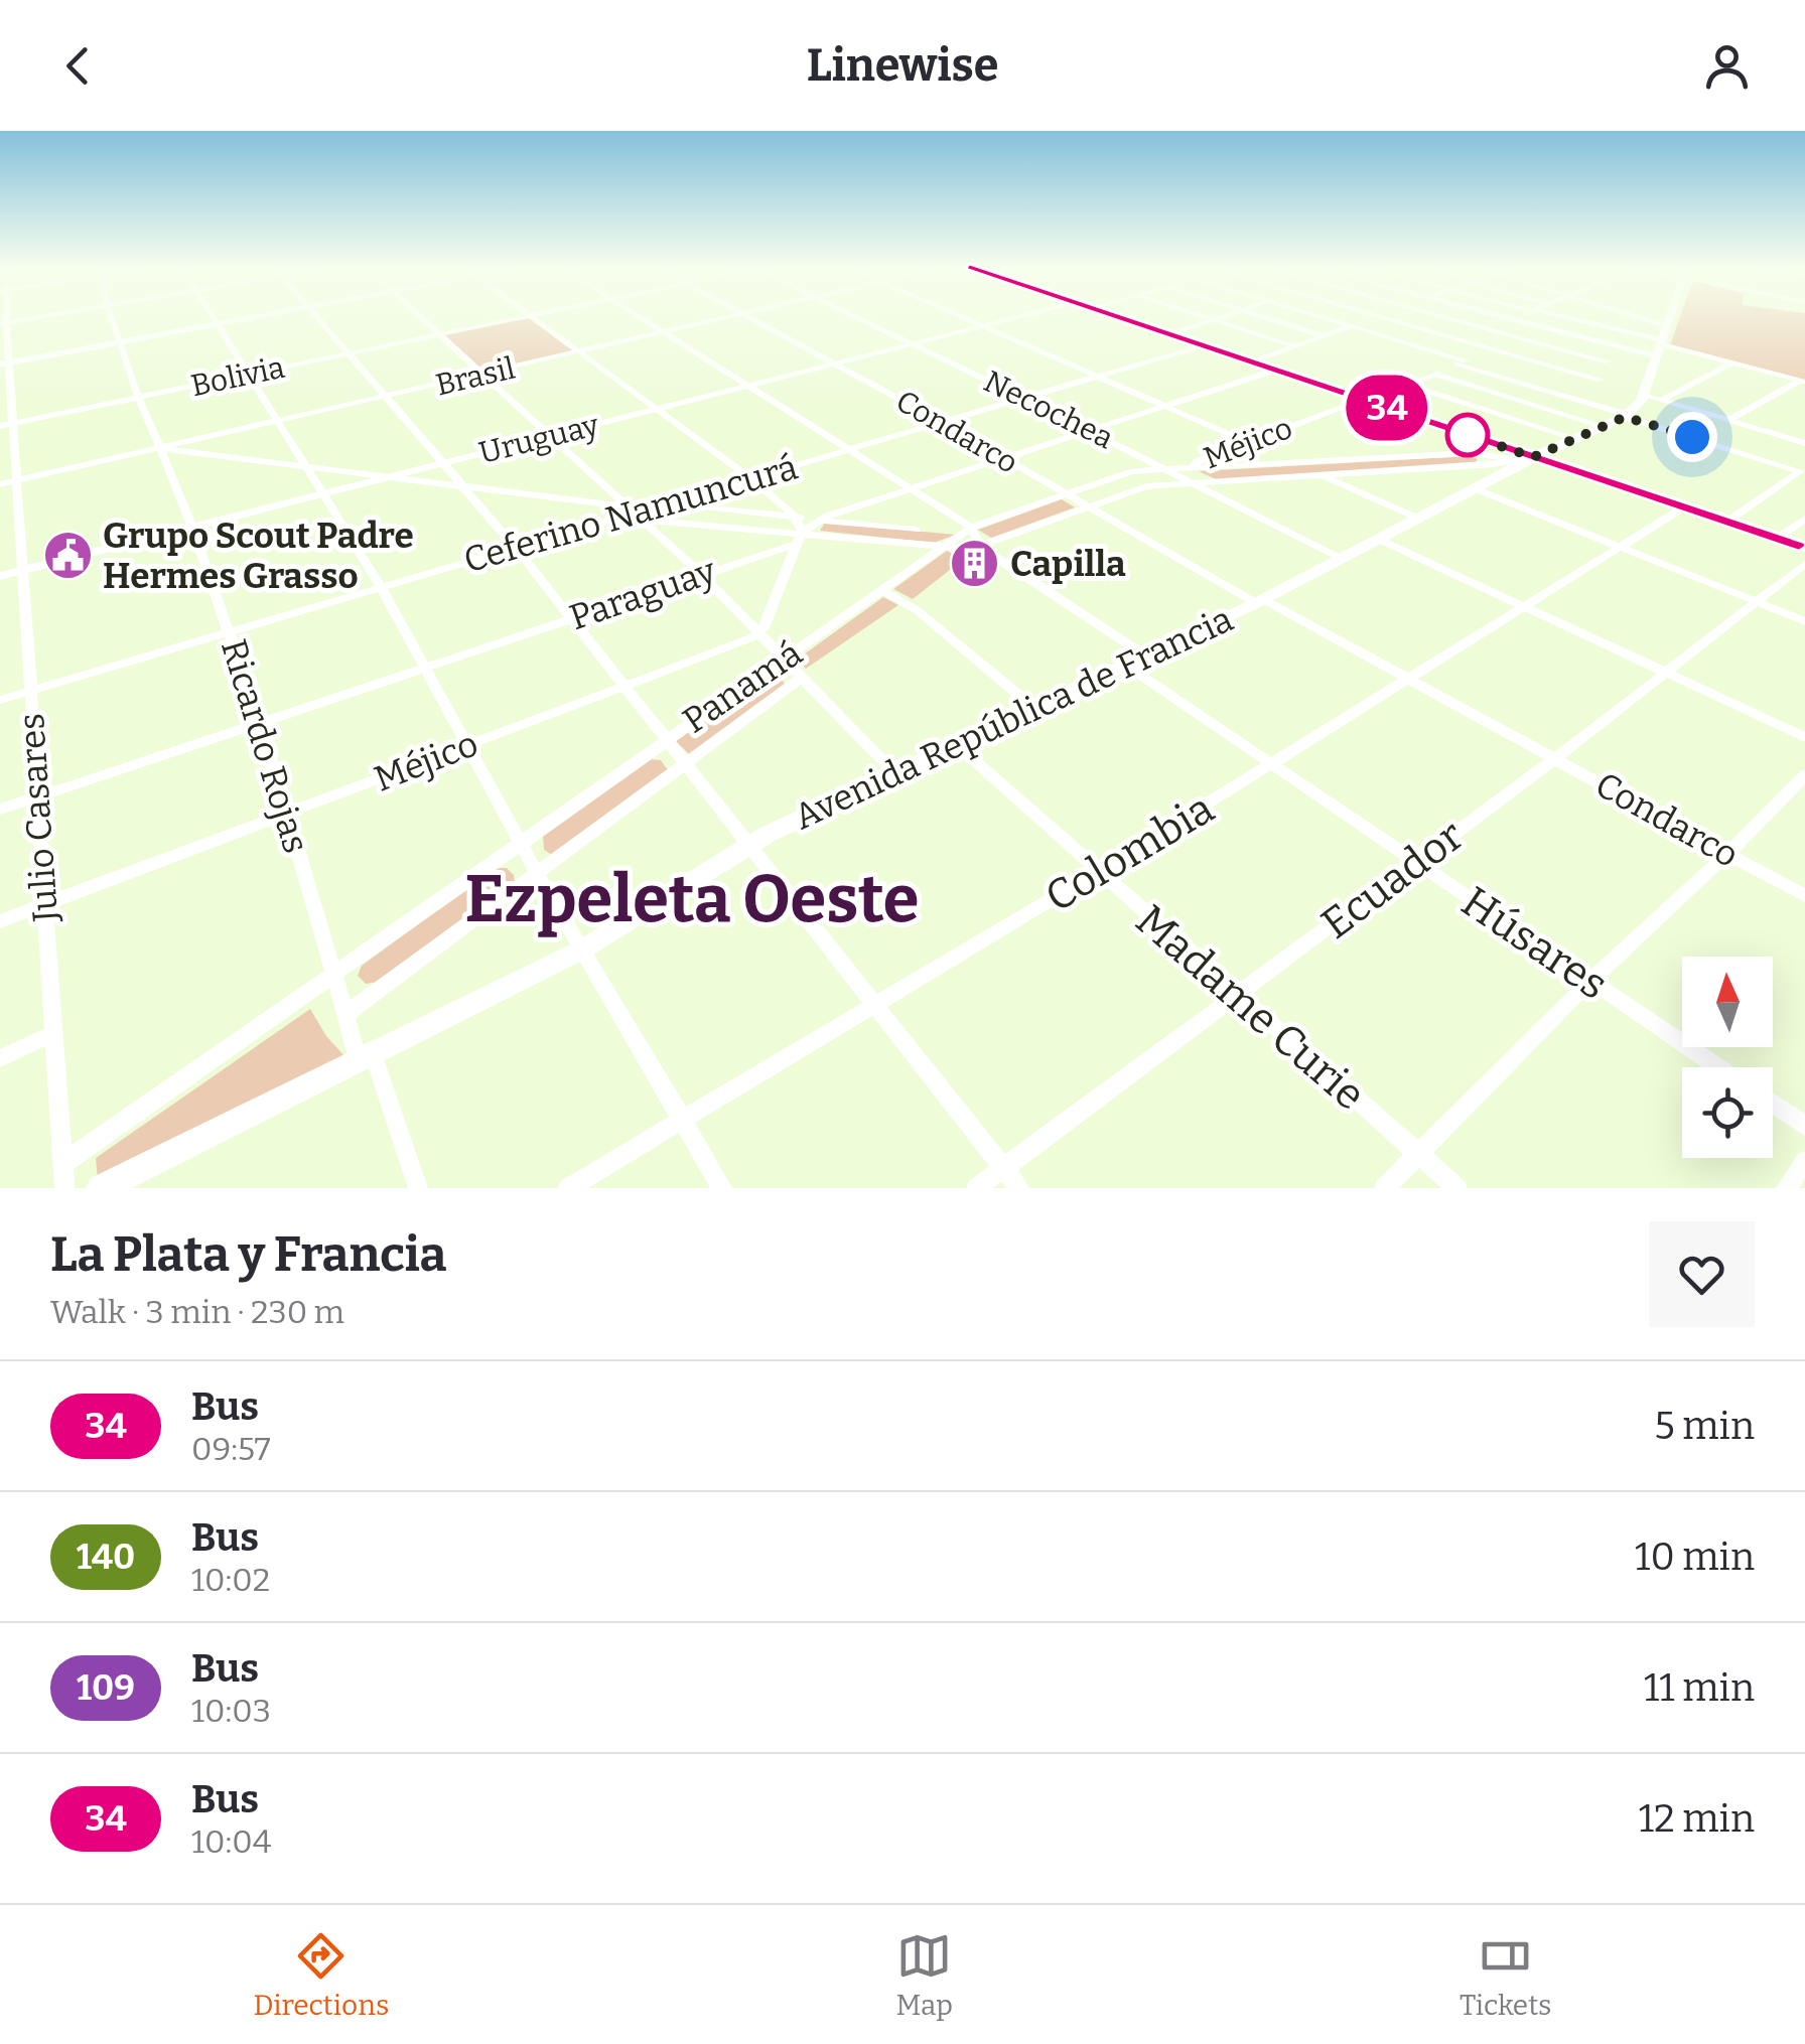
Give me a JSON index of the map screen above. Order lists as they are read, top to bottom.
{
  "streets": {
    "main road": ["Avenida República de Francia"],
    "street": [
      "Bolivia",
      "Brasil",
      "Necochea",
      "Condarco",
      "Uruguay",
      "Méjico",
      "Ceferino Namuncurá",
      "Paraguay",
      "Panamá",
      "Ricardo Rojas",
      "Julio Casares",
      "Colombia",
      "Ecuador",
      "Húsares",
      "Madame Curie"
    ]
  },
  "crossings": [
    ["Bolivia", "Ricardo Rojas"],
    ["Bolivia", "Julio Casares"],
    ["Brasil", "Ricardo Rojas"],
    ["Brasil", "Julio Casares"],
    ["Brasil", "Húsares"],
    ["Necochea", "Uruguay"],
    ["Necochea", "Ceferino Namuncurá"],
    ["Necochea", "Paraguay"],
    ["Necochea", "Panamá"],
    ["Necochea", "Avenida República de Francia"],
    ["Condarco", "Uruguay"],
    ["Condarco", "Ceferino Namuncurá"],
    ["Condarco", "Paraguay"],
    ["Condarco", "Panamá"],
    ["Condarco", "Avenida República de Francia"],
    ["Condarco", "Colombia"],
    ["Condarco", "Ecuador"],
    ["Uruguay", "Ricardo Rojas"],
    ["Uruguay", "Julio Casares"],
    ["Uruguay", "Húsares"],
    ["Méjico", "Panamá"],
    ["Méjico", "Ricardo Rojas"],
    ["Méjico", "Julio Casares"],
    ["Ceferino Namuncurá", "Ricardo Rojas"],
    ["Ceferino Namuncurá", "Julio Casares"],
    ["Ceferino Namuncurá", "Húsares"],
    ["Paraguay", "Ricardo Rojas"],
    ["Paraguay", "Julio Casares"],
    ["Paraguay", "Húsares"],
    ["Panamá", "Avenida República de Francia"],
    ["Panamá", "Ricardo Rojas"],
    ["Panamá", "Julio Casares"],
    ["Panamá", "Húsares"],
    ["Avenida República de Francia", "Ricardo Rojas"],
    ["Avenida República de Francia", "Húsares"],
    ["Avenida República de Francia", "Madame Curie"],
    ["Colombia", "Húsares"],
    ["Colombia", "Madame Curie"],
    ["Ecuador", "Húsares"],
    ["Ecuador", "Madame Curie"]
  ],
  "districts": ["Ezpeleta Oeste"],
  "places": {
    "public building": ["Grupo Scout Padre Hermes Grasso"],
    "building": ["Capilla"]
  },
  "lines": ["bus line 34"],
  "north": "top",
  "page": {
    "header": "Linewise",
    "on_map": "34",
    "heading": ["La Plata y Francia", "Walk · 3 min · 230 m"],
    "list": [
      {
        "mark": "34",
        "name": "Bus",
        "note": "09:57",
        "value": "5 min"
      },
      {
        "mark": "140",
        "name": "Bus",
        "note": "10:02",
        "value": "10 min"
      },
      {
        "mark": "109",
        "name": "Bus",
        "note": "10:03",
        "value": "11 min"
      },
      {
        "mark": "34",
        "name": "Bus",
        "note": "10:04",
        "value": "12 min"
      }
    ],
    "tabs": ["Directions", "Map", "Tickets"]
  }
}
